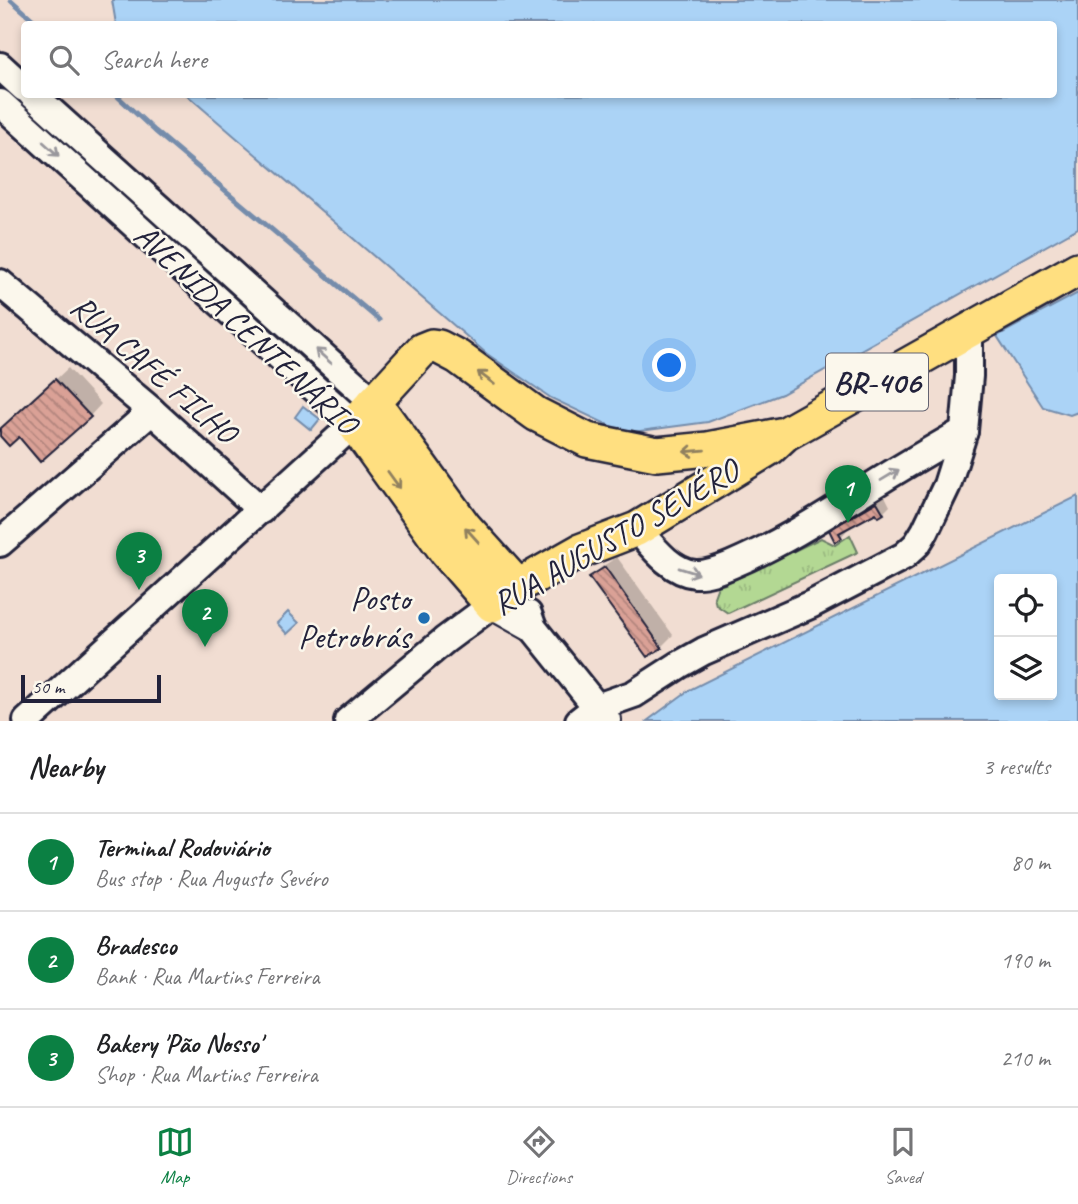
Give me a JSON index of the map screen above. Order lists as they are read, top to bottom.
{
  "streets": {
    "main road": ["AVENIDA CENTENÁRIO", "BR-406", "RUA AUGUSTO SEVÉRO"],
    "street": ["RUA CAFÉ FILHO"]
  },
  "crossings": [
    ["AVENIDA CENTENÁRIO", "RUA AUGUSTO SEVÉRO"],
    ["BR-406", "RUA AUGUSTO SEVÉRO"]
  ],
  "places": ["Posto Petrobrás"],
  "scale_bar": "50 m",
  "page": {
    "search": "Search here",
    "pins": ["1", "3", "2"],
    "scale": "50 m",
    "heading": ["Nearby", "3 results"],
    "list": [
      {
        "mark": "1",
        "name": "Terminal Rodoviário",
        "note": "Bus stop · Rua Augusto Sevéro",
        "value": "80 m"
      },
      {
        "mark": "2",
        "name": "Bradesco",
        "note": "Bank · Rua Martins Ferreira",
        "value": "190 m"
      },
      {
        "mark": "3",
        "name": "Bakery 'Pão Nosso'",
        "note": "Shop · Rua Martins Ferreira",
        "value": "210 m"
      }
    ],
    "nav": ["Map", "Directions", "Saved"]
  }
}
